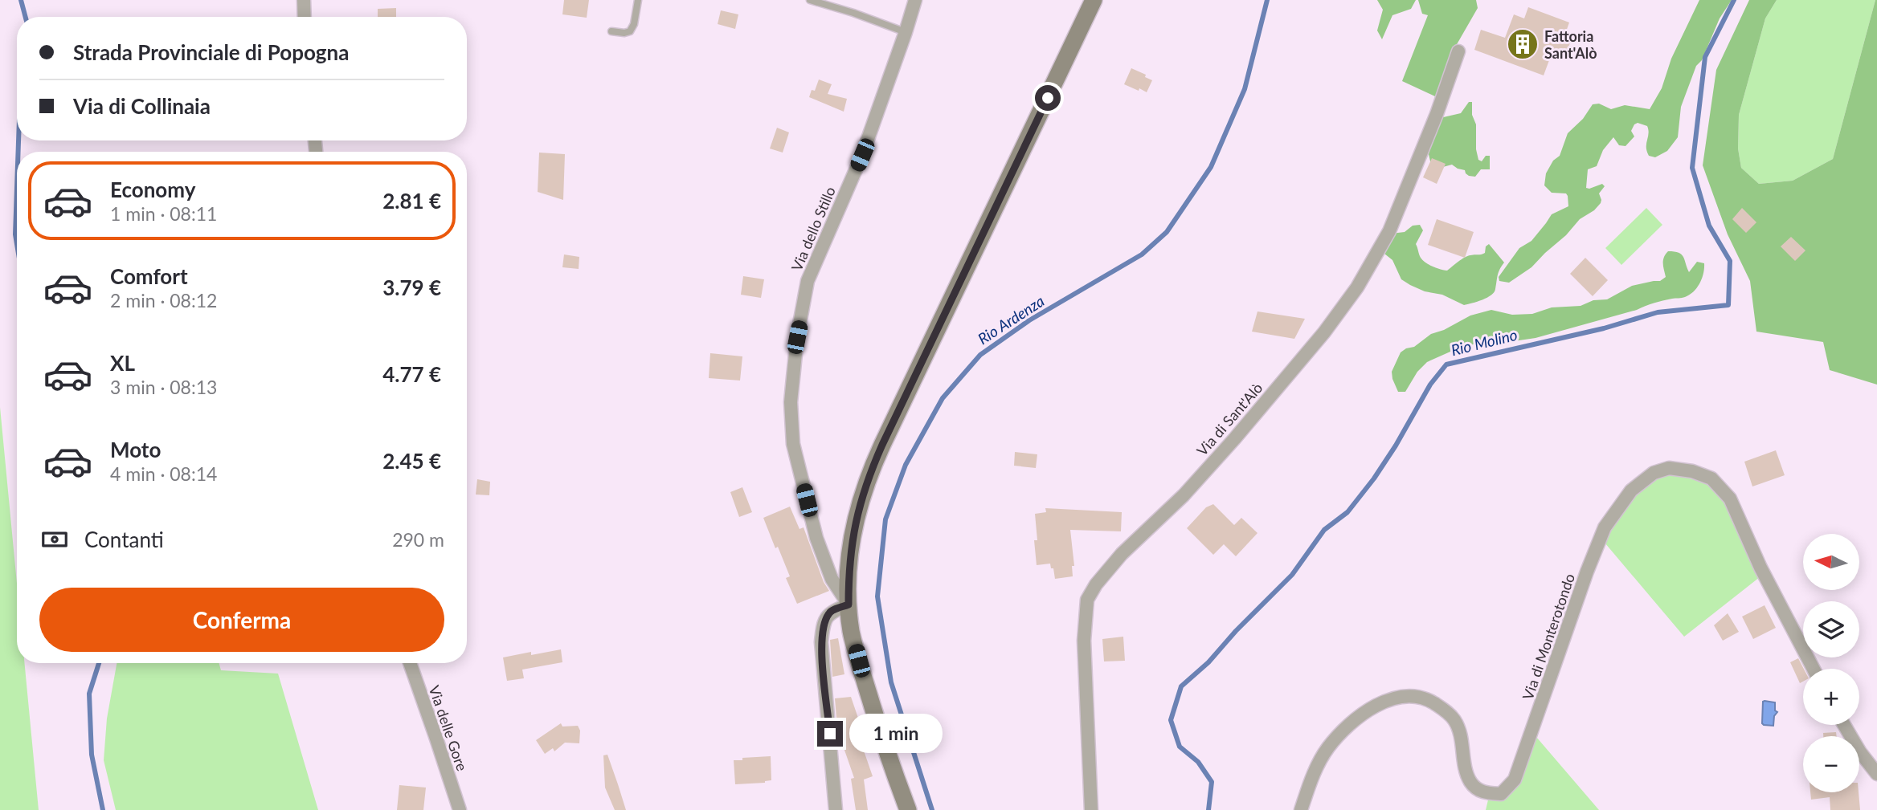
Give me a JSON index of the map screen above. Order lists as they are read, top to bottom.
{
  "streets": {
    "street": [
      "Via dello Stillo",
      "Via di Sant'Alò",
      "Via di Monterotondo",
      "Via delle Gore"
    ]
  },
  "water": ["Rio Ardenza", "Rio Molino"],
  "places": {
    "building": ["Fattoria Sant'Alò"]
  },
  "north": "left",
  "page": {
    "banner": ["Strada Provinciale di Popogna", "Via di Collinaia"],
    "list": [
      {
        "name": "Economy",
        "note": "1 min · 08:11",
        "value": "2.81 €"
      },
      {
        "name": "Comfort",
        "note": "2 min · 08:12",
        "value": "3.79 €"
      },
      {
        "name": "XL",
        "note": "3 min · 08:13",
        "value": "4.77 €"
      },
      {
        "name": "Moto",
        "note": "4 min · 08:14",
        "value": "2.45 €"
      }
    ],
    "pay": ["Contanti", "290 m"],
    "map_buttons": ["+", "−"],
    "buttons": "Conferma",
    "bubble": "1 min"
  }
}
